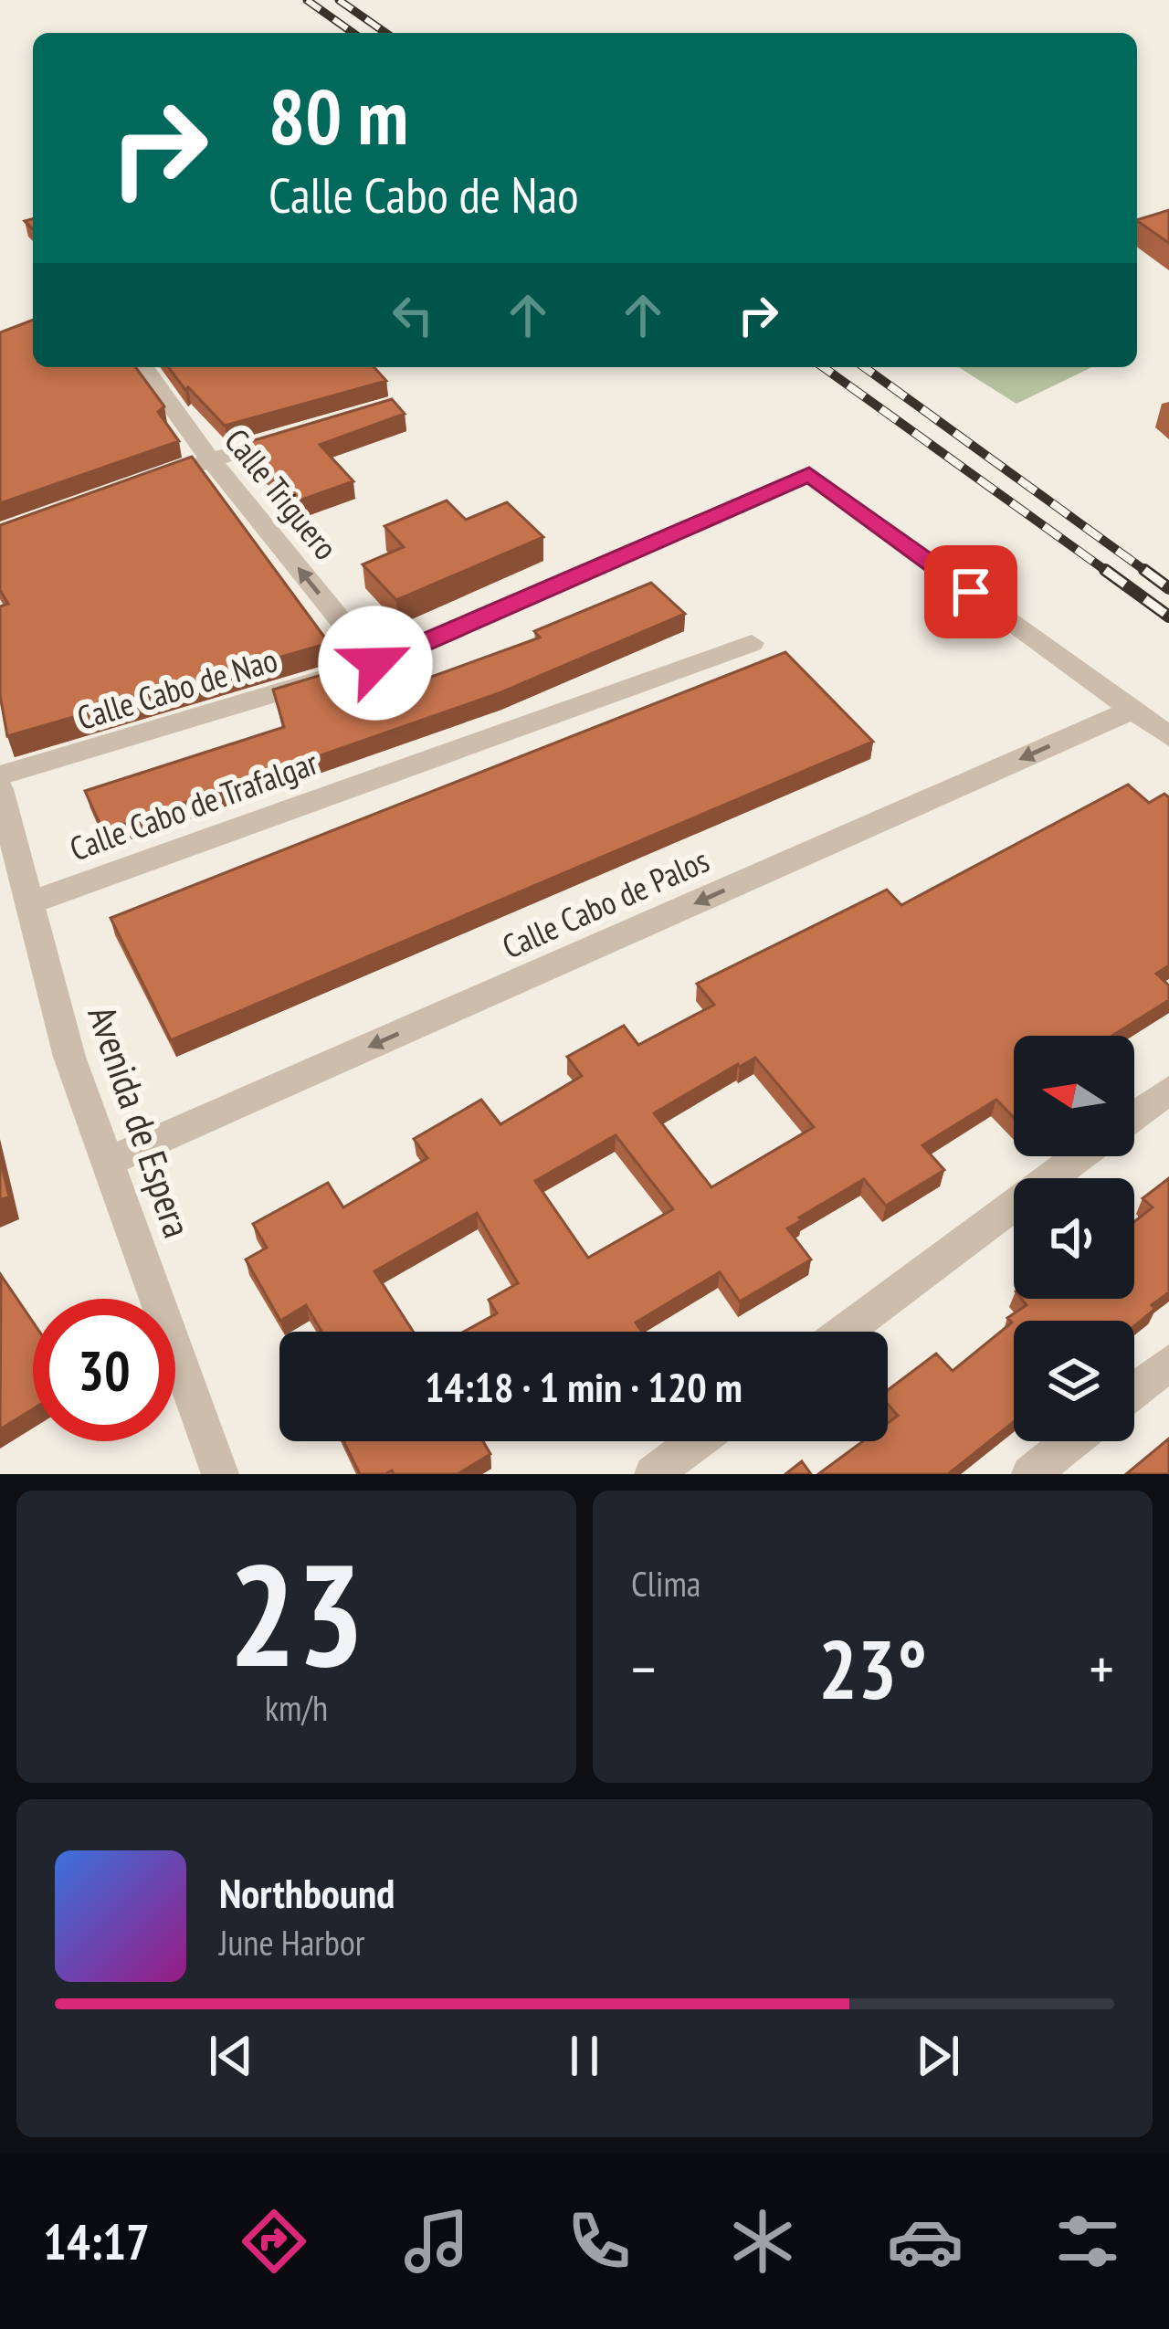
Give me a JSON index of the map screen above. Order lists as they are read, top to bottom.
{
  "streets": {
    "street": [
      "Calle Triguero",
      "Calle Cabo de Nao",
      "Calle Cabo de Trafalgar",
      "Calle Cabo de Palos",
      "Avenida de Espera"
    ]
  },
  "crossings": [
    ["Calle Triguero", "Calle Cabo de Nao"],
    ["Calle Cabo de Nao", "Calle Cabo de Palos"],
    ["Calle Cabo de Trafalgar", "Avenida de Espera"],
    ["Calle Cabo de Palos", "Avenida de Espera"]
  ],
  "one_way": ["Calle Triguero", "Calle Cabo de Palos"],
  "north": "left",
  "page": {
    "turn": ["80 m", "Calle Cabo de Nao"],
    "limit": "30",
    "trip": "14:18 · 1 min · 120 m",
    "tile": [
      ["23", "km/h"],
      "Clima"
    ],
    "heat": ["−", "23°", "+"],
    "song": ["Northbound", "June Harbor"],
    "tabs": "14:17"
  }
}
